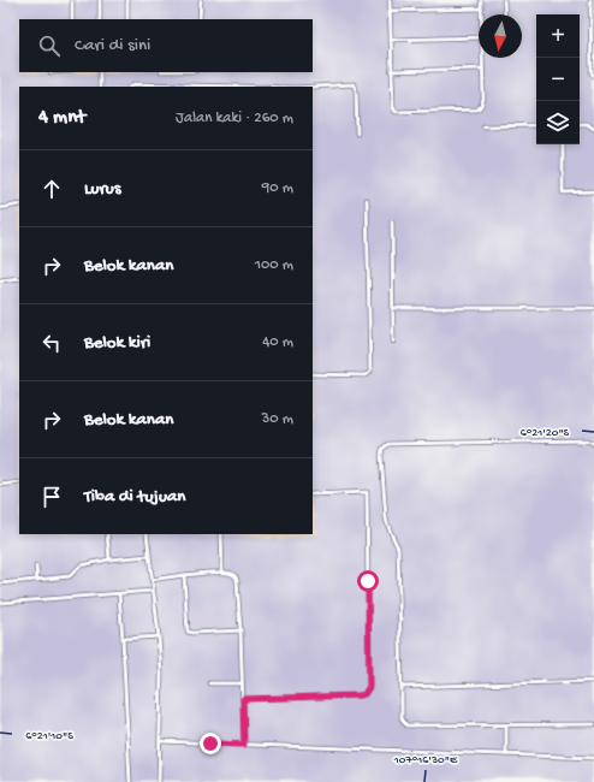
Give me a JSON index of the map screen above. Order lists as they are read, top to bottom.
{
  "north": "bottom",
  "page": {
    "map_buttons": ["+", "−"],
    "search": "Cari di sini",
    "heading": ["4 mnt", "Jalan kaki · 260 m"],
    "list": [
      ["Lurus", "90 m"],
      ["Belok kanan", "100 m"],
      ["Belok kiri", "40 m"],
      ["Belok kanan", "30 m"],
      "Tiba di tujuan"
    ]
  },
  "coordinates": ["6°21'20\"S", "6°21'10\"S", "107°16'30\"E"]
}
